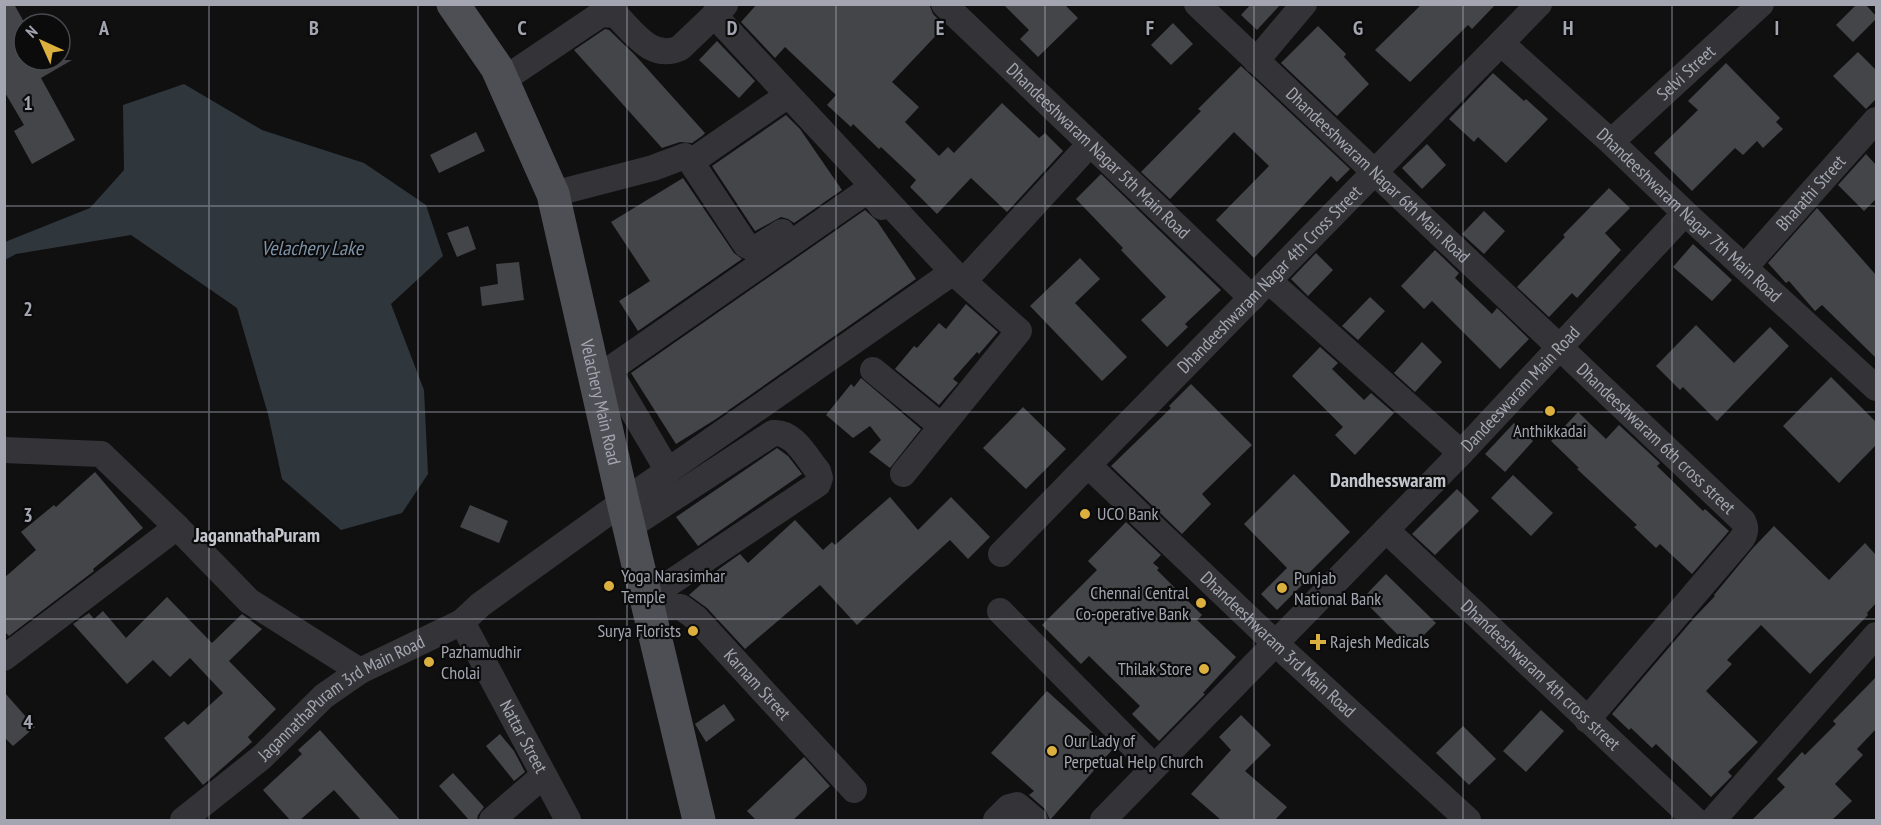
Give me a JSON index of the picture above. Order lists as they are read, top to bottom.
{
  "streets": {
    "main road": ["Velachery Main Road"],
    "street": [
      "Selvi Street",
      "Dhandeeshwaram Nagar 5th Main Road",
      "Dhandeeshwaram Nagar 6th Main Road",
      "Bharathi Street",
      "Dhandeeshwaram Nagar 7th Main Road",
      "Dhandeeshwaram Nagar 4th Cross Street",
      "Dandeeswaram Main Road",
      "Dhandeeshwaram 6th cross street",
      "Dhandeeshwaram 3rd Main Road",
      "Dhandeeshwaram 4th cross street",
      "Karnam Street",
      "JagannathaPuram 3rd Main Road",
      "Nattar Street"
    ]
  },
  "crossings": [
    ["Selvi Street", "Dhandeeshwaram Nagar 7th Main Road"],
    ["Dhandeeshwaram Nagar 5th Main Road", "Dhandeeshwaram Nagar 4th Cross Street"],
    ["Dhandeeshwaram Nagar 5th Main Road", "Dandeeswaram Main Road"],
    ["Dhandeeshwaram Nagar 6th Main Road", "Dhandeeshwaram Nagar 4th Cross Street"],
    ["Dhandeeshwaram Nagar 6th Main Road", "Dandeeswaram Main Road"],
    ["Dhandeeshwaram Nagar 6th Main Road", "Dhandeeshwaram 6th cross street"],
    ["Bharathi Street", "Dhandeeshwaram Nagar 7th Main Road"],
    ["Dhandeeshwaram Nagar 7th Main Road", "Dhandeeshwaram Nagar 4th Cross Street"],
    ["Dhandeeshwaram Nagar 7th Main Road", "Dandeeswaram Main Road"],
    ["Dhandeeshwaram Nagar 4th Cross Street", "Dhandeeshwaram 3rd Main Road"],
    ["Dandeeswaram Main Road", "Dhandeeshwaram 6th cross street"],
    ["Dandeeswaram Main Road", "Dhandeeshwaram 3rd Main Road"],
    ["Dandeeswaram Main Road", "Dhandeeshwaram 4th cross street"],
    ["Velachery Main Road", "Karnam Street"],
    ["Velachery Main Road", "JagannathaPuram 3rd Main Road"],
    ["Dhandeeshwaram 6th cross street", "Dhandeeshwaram 4th cross street"],
    ["JagannathaPuram 3rd Main Road", "Nattar Street"]
  ],
  "districts": ["Dandhesswaram", "JagannathaPuram"],
  "water": ["Velachery Lake"],
  "places": {
    "other": [
      "Anthikkadai",
      "UCO Bank",
      "Yoga Narasimhar Temple",
      "Punjab National Bank",
      "Chennai Central Co-operative Bank",
      "Surya Florists",
      "Pazhamudhir Cholai",
      "Thilak Store",
      "Our Lady of Perpetual Help Church"
    ],
    "health": ["Rajesh Medicals"]
  },
  "north": "top left",
  "grid": {
    "columns": [
      "A",
      "B",
      "C",
      "D",
      "E",
      "F",
      "G",
      "H",
      "I"
    ],
    "rows": [
      "1",
      "2",
      "3",
      "4"
    ]
  }
}
